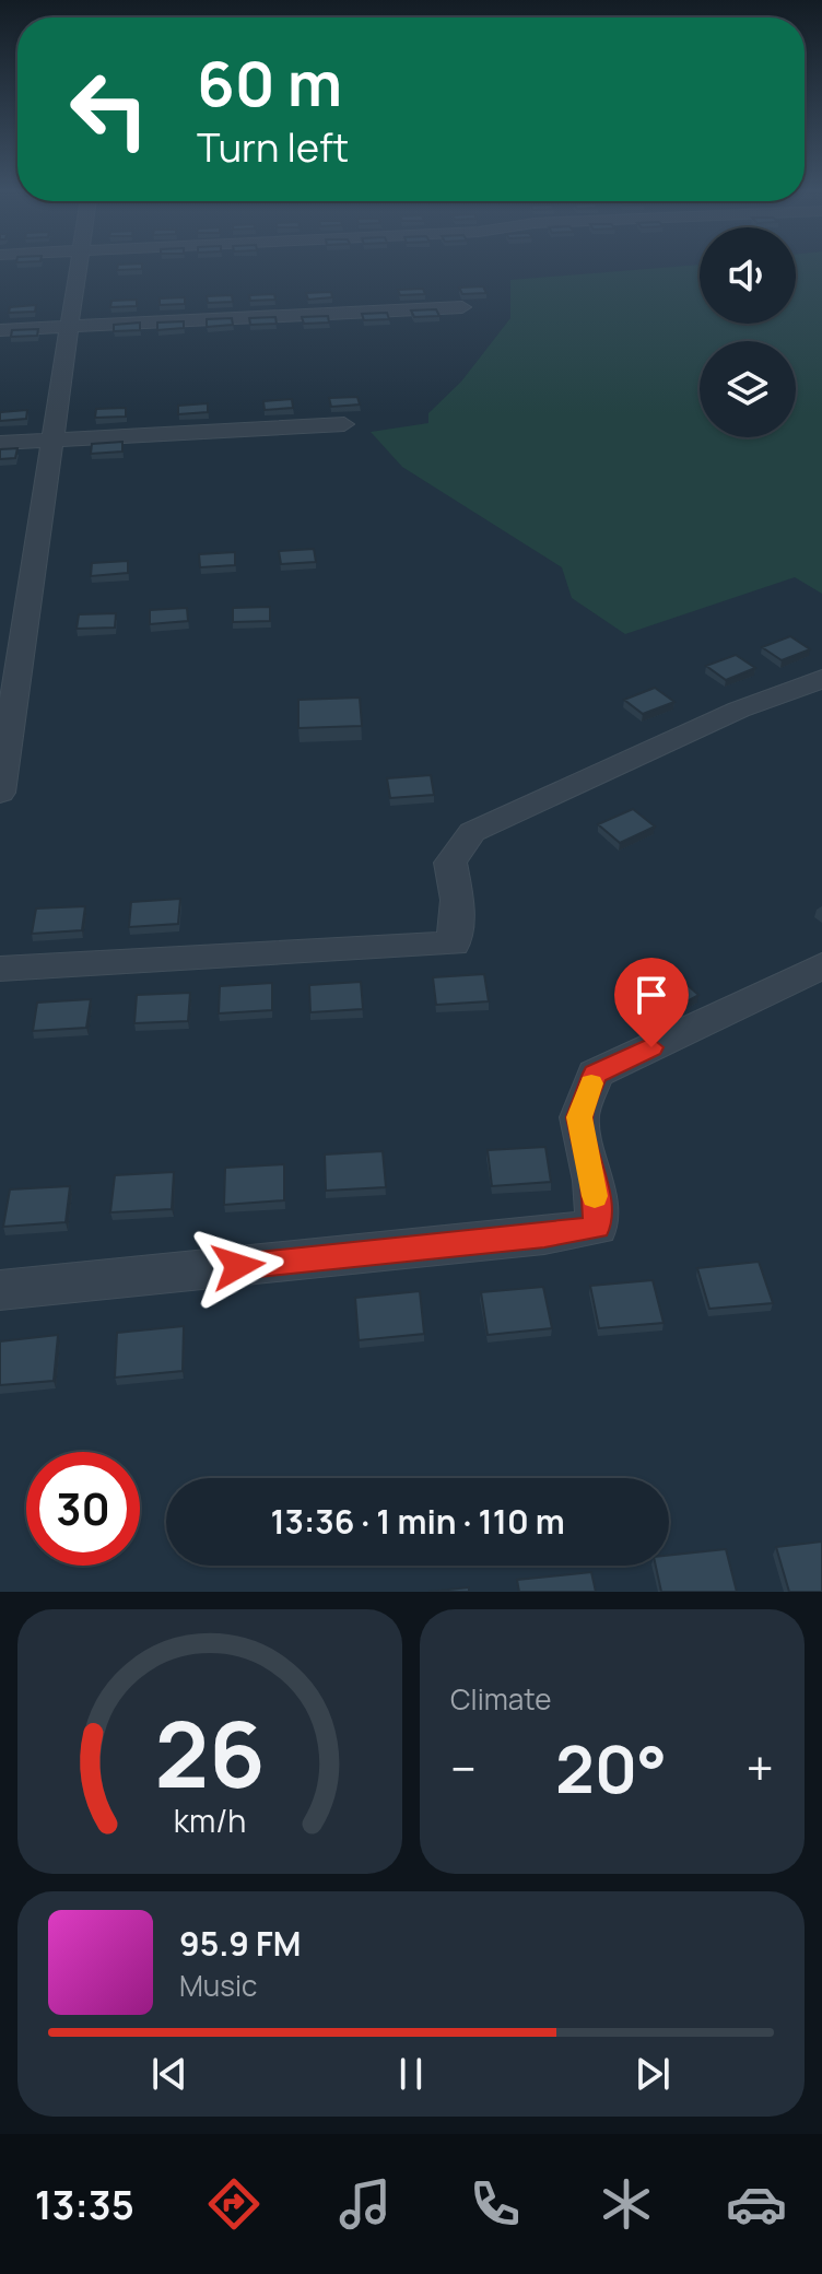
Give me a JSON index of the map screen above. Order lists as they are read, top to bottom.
{
  "page": {
    "turn": ["60 m", "Turn left"],
    "limit": "30",
    "trip": "13:36 · 1 min · 110 m",
    "tile": "Climate",
    "heat": ["−", "20°", "+"],
    "song": ["95.9 FM", "Music"],
    "tabs": "13:35",
    "gauge": ["26", "km/h"]
  }
}
